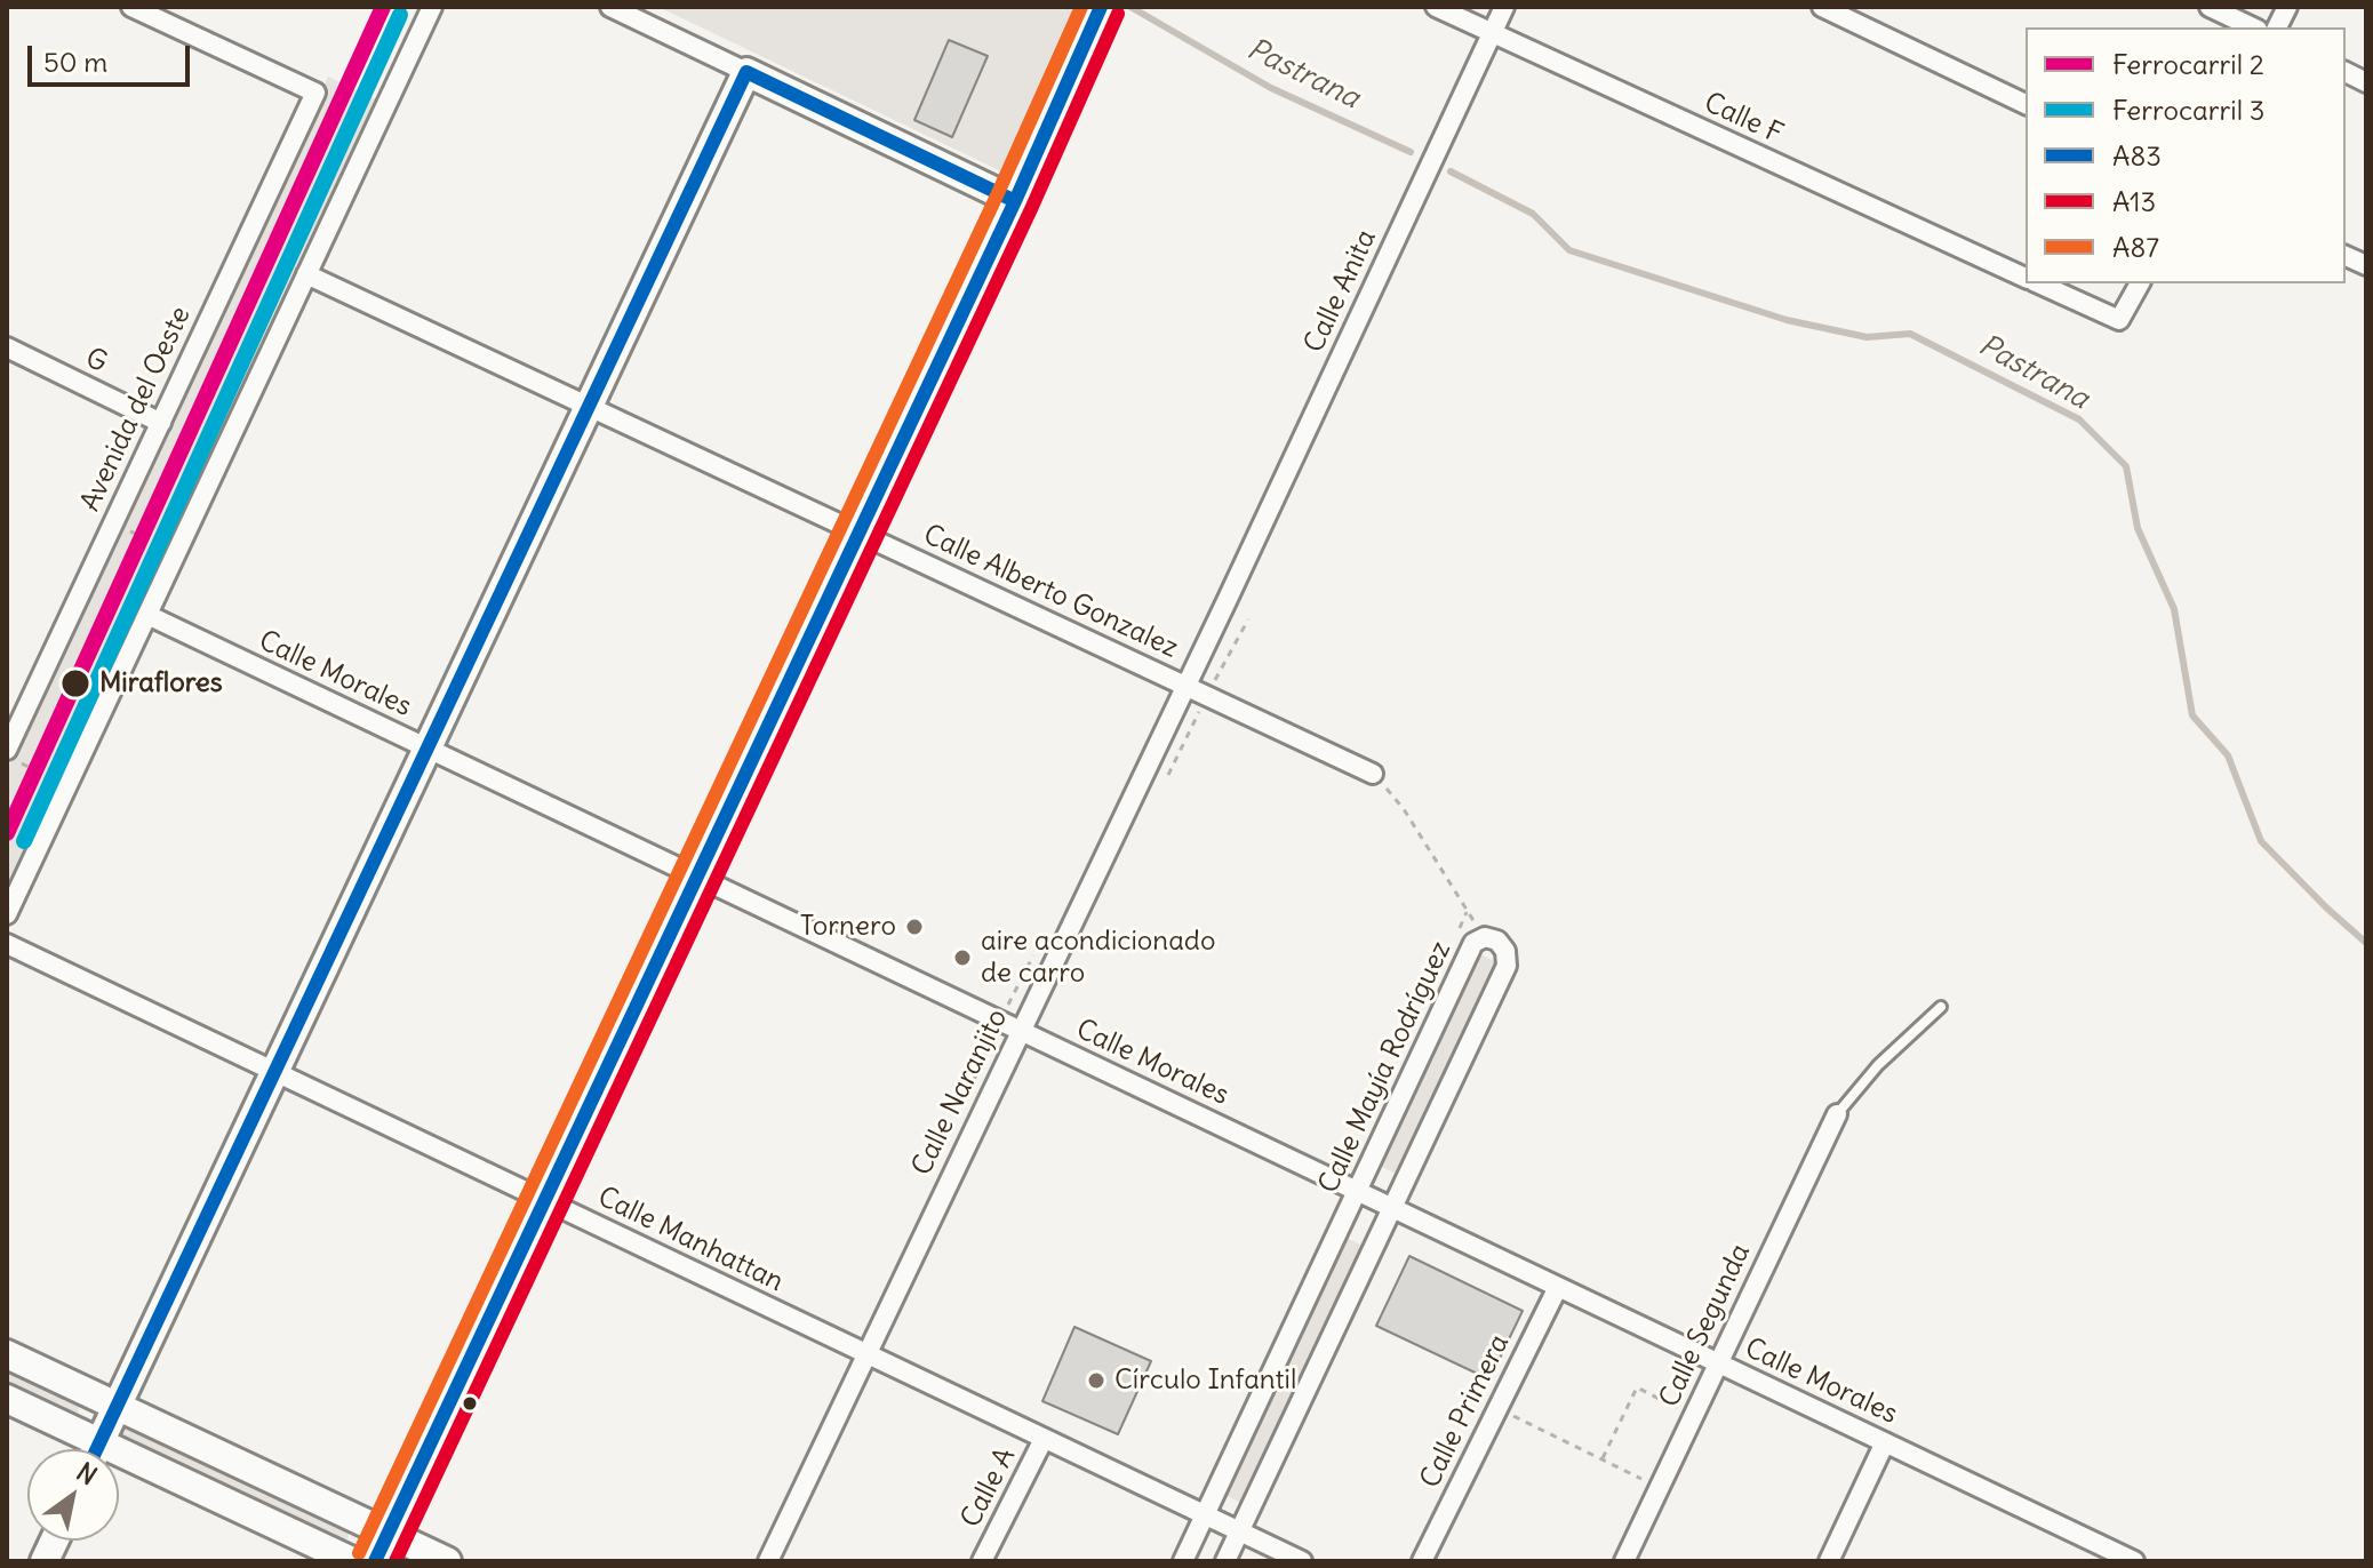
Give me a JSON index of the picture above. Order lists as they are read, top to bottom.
{
  "streets": {
    "street": [
      "Calle F",
      "Calle Anita",
      "G",
      "Avenida del Oeste",
      "Calle Alberto Gonzalez",
      "Calle Morales",
      "Calle Mayía Rodríguez",
      "Calle Naranjito",
      "Calle Manhattan",
      "Calle Segunda",
      "Calle Primera",
      "Calle A"
    ]
  },
  "crossings": [
    ["Calle F", "Calle Anita"],
    ["Calle Anita", "Calle Naranjito"],
    ["G", "Avenida del Oeste"],
    ["Calle Alberto Gonzalez", "Calle Naranjito"],
    ["Calle Morales", "Calle Mayía Rodríguez"],
    ["Calle Morales", "Calle Naranjito"],
    ["Calle Morales", "Calle Segunda"],
    ["Calle Morales", "Calle Primera"],
    ["Calle Mayía Rodríguez", "Calle Manhattan"],
    ["Calle Naranjito", "Calle Manhattan"],
    ["Calle Manhattan", "Calle A"]
  ],
  "water": ["Pastrana"],
  "places": [
    "Miraflores",
    "Tornero",
    "aire acondicionado de carro",
    "Círculo Infantil"
  ],
  "lines": [
    "rail line 2",
    "transit line A83",
    "transit line A87",
    "transit line A13",
    "rail line 3"
  ],
  "legend": [
    "Ferrocarril 2",
    "Ferrocarril 3",
    "A83",
    "A13",
    "A87"
  ],
  "scale_bar": "50 m",
  "north": "top right"
}
